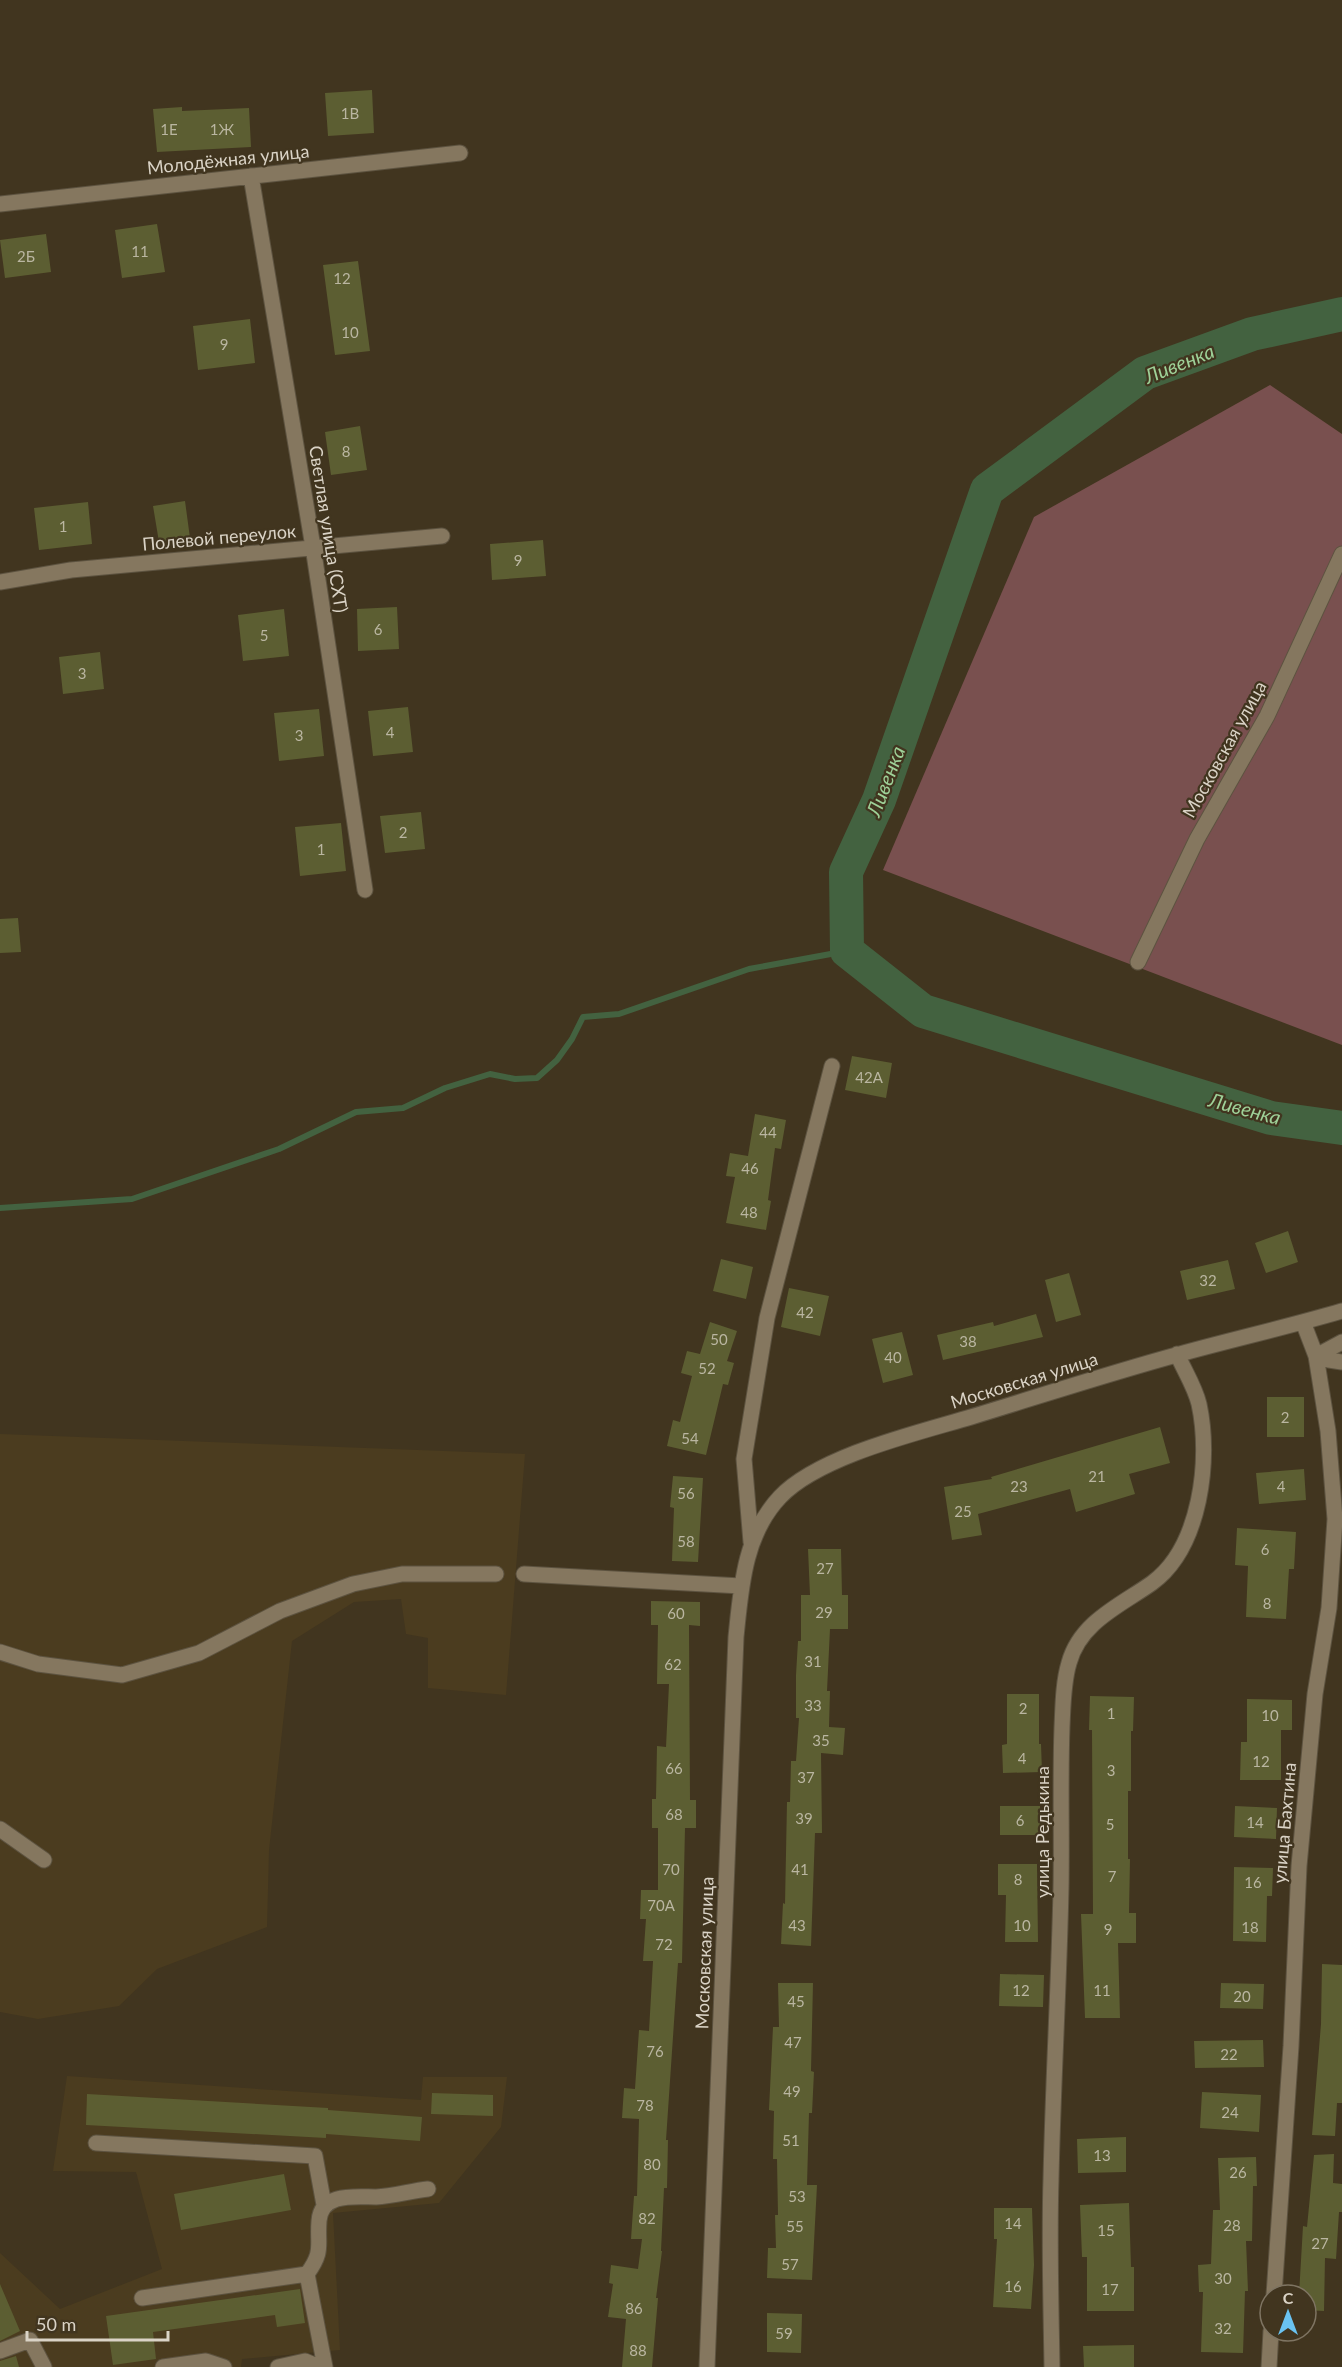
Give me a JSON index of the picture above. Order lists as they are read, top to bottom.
{
  "streets": {
    "street": [
      "Молодёжная улица",
      "Светлая улица (СХТ)",
      "Полевой переулок",
      "Московская улица",
      "улица Бахтина",
      "улица Редькина"
    ]
  },
  "crossings": [
    ["Молодёжная улица", "Светлая улица (СХТ)"],
    ["Светлая улица (СХТ)", "Полевой переулок"],
    ["Московская улица", "улица Бахтина"],
    ["Московская улица", "улица Редькина"]
  ],
  "water": ["Ливенка"],
  "house_numbers": [
    "1В",
    "1Е",
    "1Ж",
    "11",
    "2Б",
    "12",
    "10",
    "9",
    "8",
    "1",
    "9",
    "6",
    "5",
    "3",
    "4",
    "3",
    "2",
    "1",
    "42А",
    "44",
    "46",
    "48",
    "32",
    "42",
    "50",
    "38",
    "40",
    "52",
    "2",
    "54",
    "21",
    "23",
    "4",
    "56",
    "25",
    "58",
    "6",
    "27",
    "8",
    "29",
    "60",
    "31",
    "62",
    "33",
    "2",
    "1",
    "10",
    "35",
    "4",
    "12",
    "66",
    "3",
    "37",
    "68",
    "39",
    "6",
    "14",
    "5",
    "70",
    "41",
    "7",
    "8",
    "16",
    "70А",
    "43",
    "10",
    "18",
    "9",
    "72",
    "12",
    "11",
    "20",
    "45",
    "47",
    "76",
    "22",
    "49",
    "78",
    "24",
    "51",
    "13",
    "80",
    "26",
    "53",
    "82",
    "14",
    "28",
    "55",
    "15",
    "27",
    "57",
    "30",
    "16",
    "17",
    "86",
    "32",
    "59",
    "88"
  ],
  "scale_bar": "50 m",
  "north": "top"
}
